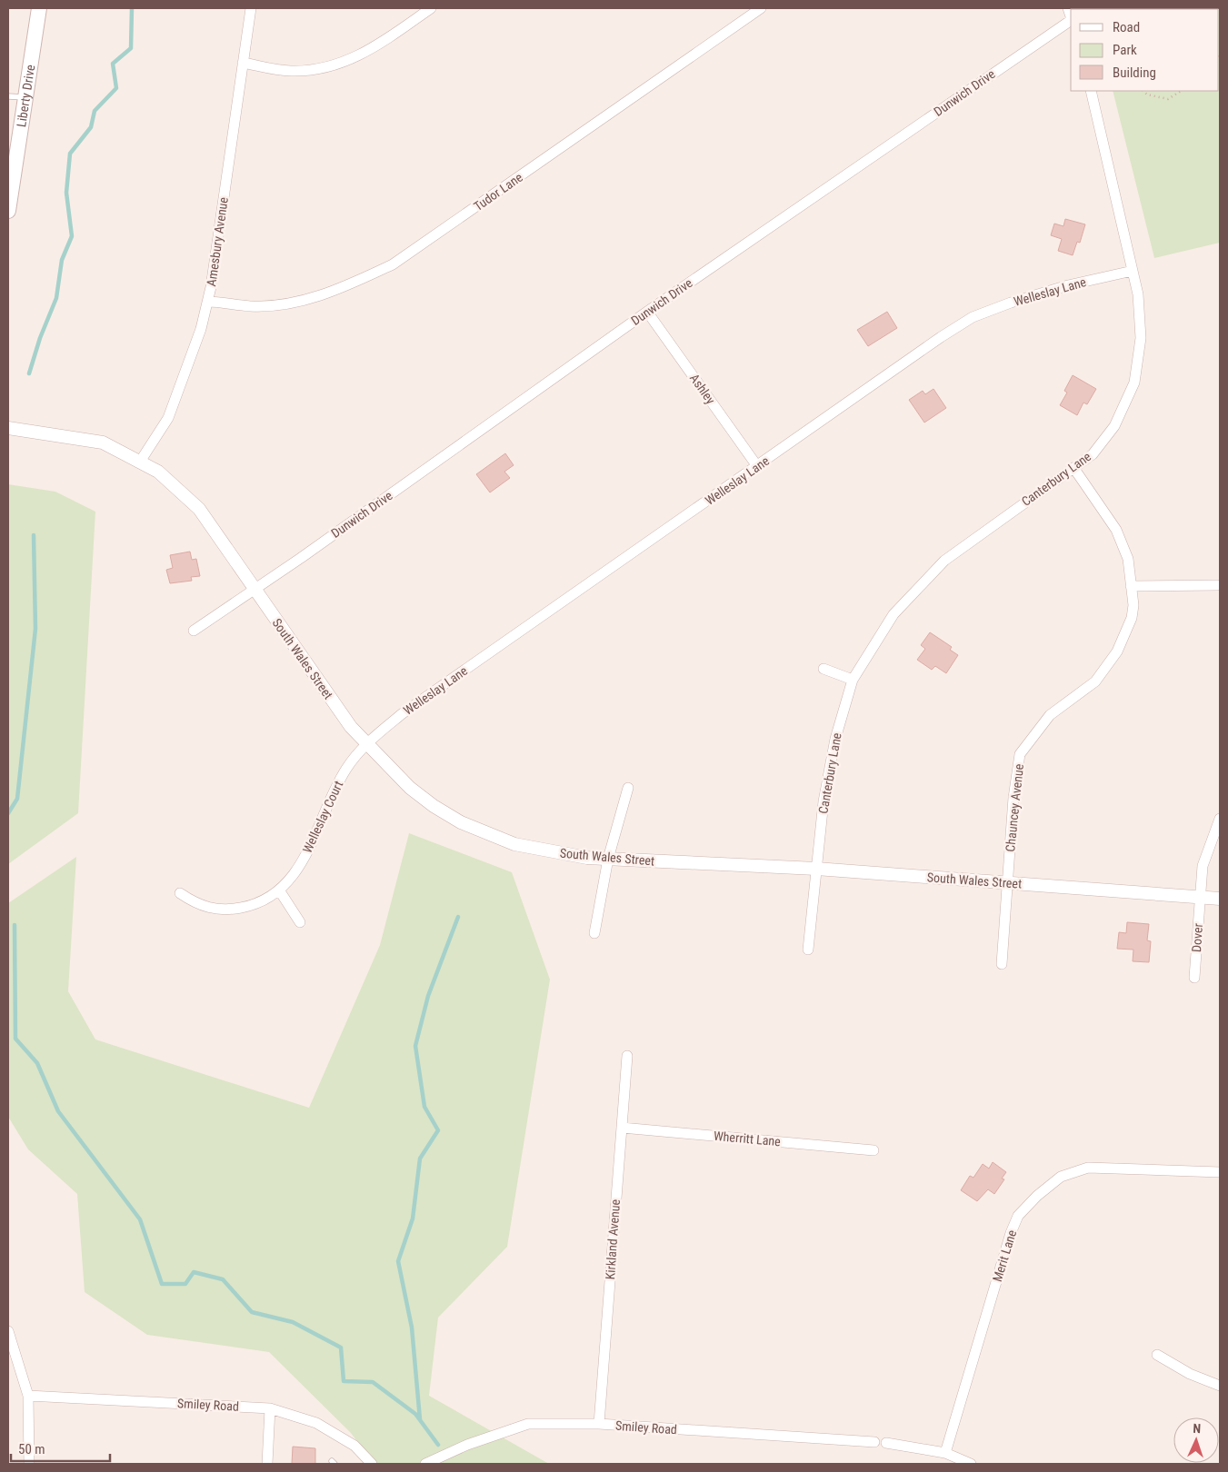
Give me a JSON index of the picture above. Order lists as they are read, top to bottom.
{
  "streets": {
    "main road": ["Liberty Drive"],
    "street": [
      "Dunwich Drive",
      "Tudor Lane",
      "Amesbury Avenue",
      "Welleslay Lane",
      "Ashley",
      "Canterbury Lane",
      "South Wales Street",
      "Chauncey Avenue",
      "Welleslay Court",
      "Dover",
      "Wherritt Lane",
      "Kirkland Avenue",
      "Merit Lane",
      "Smiley Road"
    ]
  },
  "crossings": [
    ["Dunwich Drive", "Ashley"],
    ["Dunwich Drive", "South Wales Street"],
    ["Tudor Lane", "Amesbury Avenue"],
    ["Amesbury Avenue", "South Wales Street"],
    ["Welleslay Lane", "Ashley"],
    ["Welleslay Lane", "Canterbury Lane"],
    ["Welleslay Lane", "South Wales Street"],
    ["Welleslay Lane", "Welleslay Court"],
    ["Canterbury Lane", "South Wales Street"],
    ["Canterbury Lane", "Chauncey Avenue"],
    ["South Wales Street", "Chauncey Avenue"],
    ["South Wales Street", "Welleslay Court"],
    ["South Wales Street", "Dover"],
    ["Wherritt Lane", "Kirkland Avenue"],
    ["Kirkland Avenue", "Smiley Road"]
  ],
  "legend": ["Road", "Park", "Building"],
  "scale_bar": "50 m",
  "north": "top"
}
